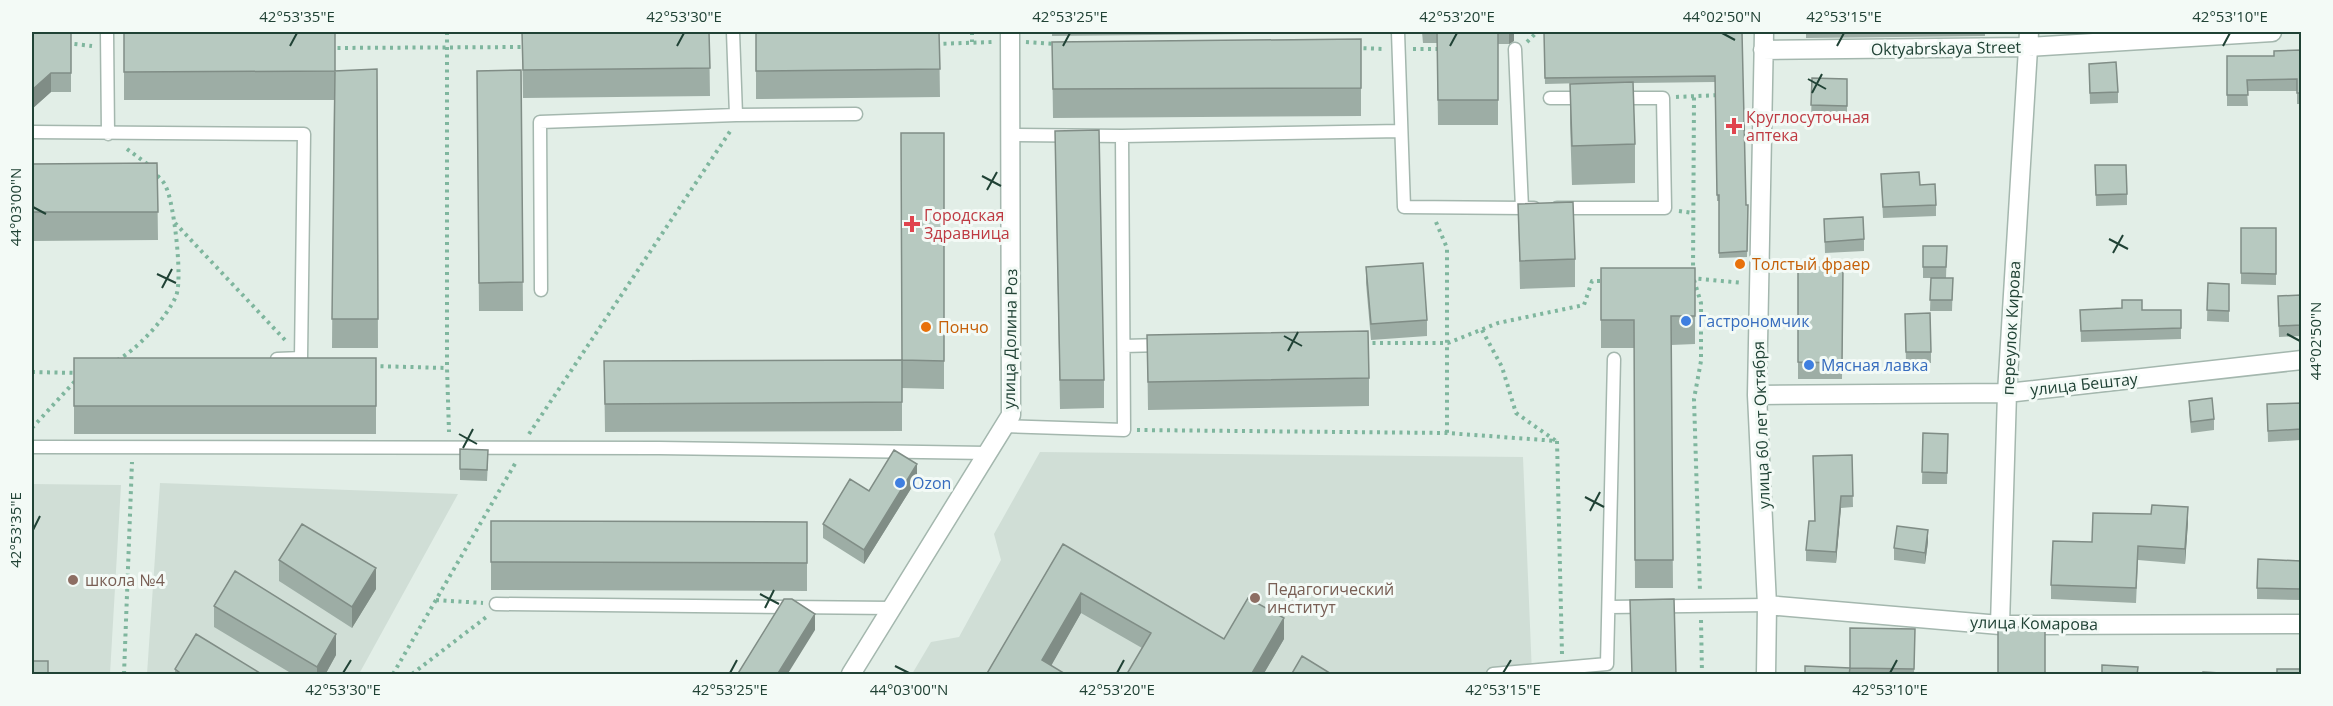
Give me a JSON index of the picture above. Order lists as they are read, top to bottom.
{
  "streets": {
    "street": [
      "Oktyabrskaya Street",
      "переулок Кирова",
      "улица Долина Роз",
      "улица Бештау",
      "улица 60 лет Октября",
      "улица Комарова"
    ]
  },
  "crossings": [
    ["Oktyabrskaya Street", "переулок Кирова"],
    ["Oktyabrskaya Street", "улица 60 лет Октября"],
    ["переулок Кирова", "улица Бештау"],
    ["переулок Кирова", "улица Комарова"],
    ["улица Бештау", "улица 60 лет Октября"],
    ["улица 60 лет Октября", "улица Комарова"]
  ],
  "places": {
    "health": ["Круглосуточная аптека", "Городская Здравница"],
    "other": [
      "Толстый фраер",
      "Гастрономчик",
      "Пончо",
      "Мясная лавка",
      "Ozon",
      "школа №4",
      "Педагогический институт"
    ]
  },
  "coordinates": [
    "42°53'35\"E",
    "42°53'30\"E",
    "42°53'25\"E",
    "42°53'20\"E",
    "44°02'50\"N",
    "42°53'15\"E",
    "42°53'10\"E",
    "44°03'00\"N"
  ]
}
